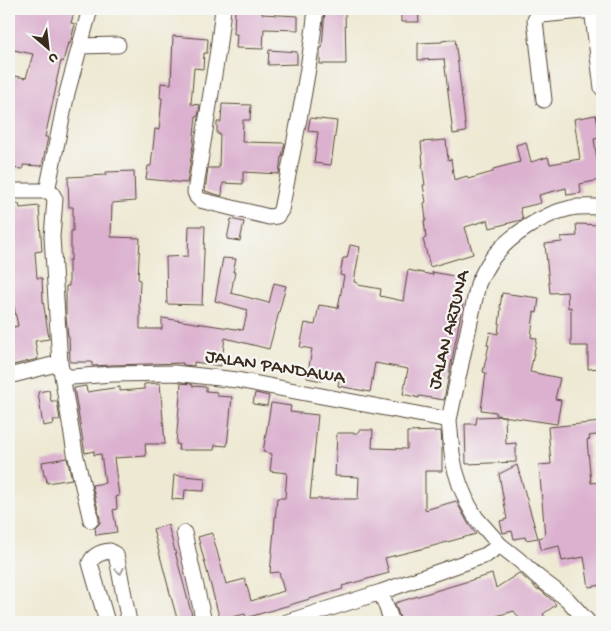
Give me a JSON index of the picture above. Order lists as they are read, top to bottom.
{
  "streets": {
    "street": ["JALAN ARJUNA", "JALAN PANDAWA"]
  },
  "crossings": [
    ["JALAN ARJUNA", "JALAN PANDAWA"]
  ],
  "north": "bottom right"
}
